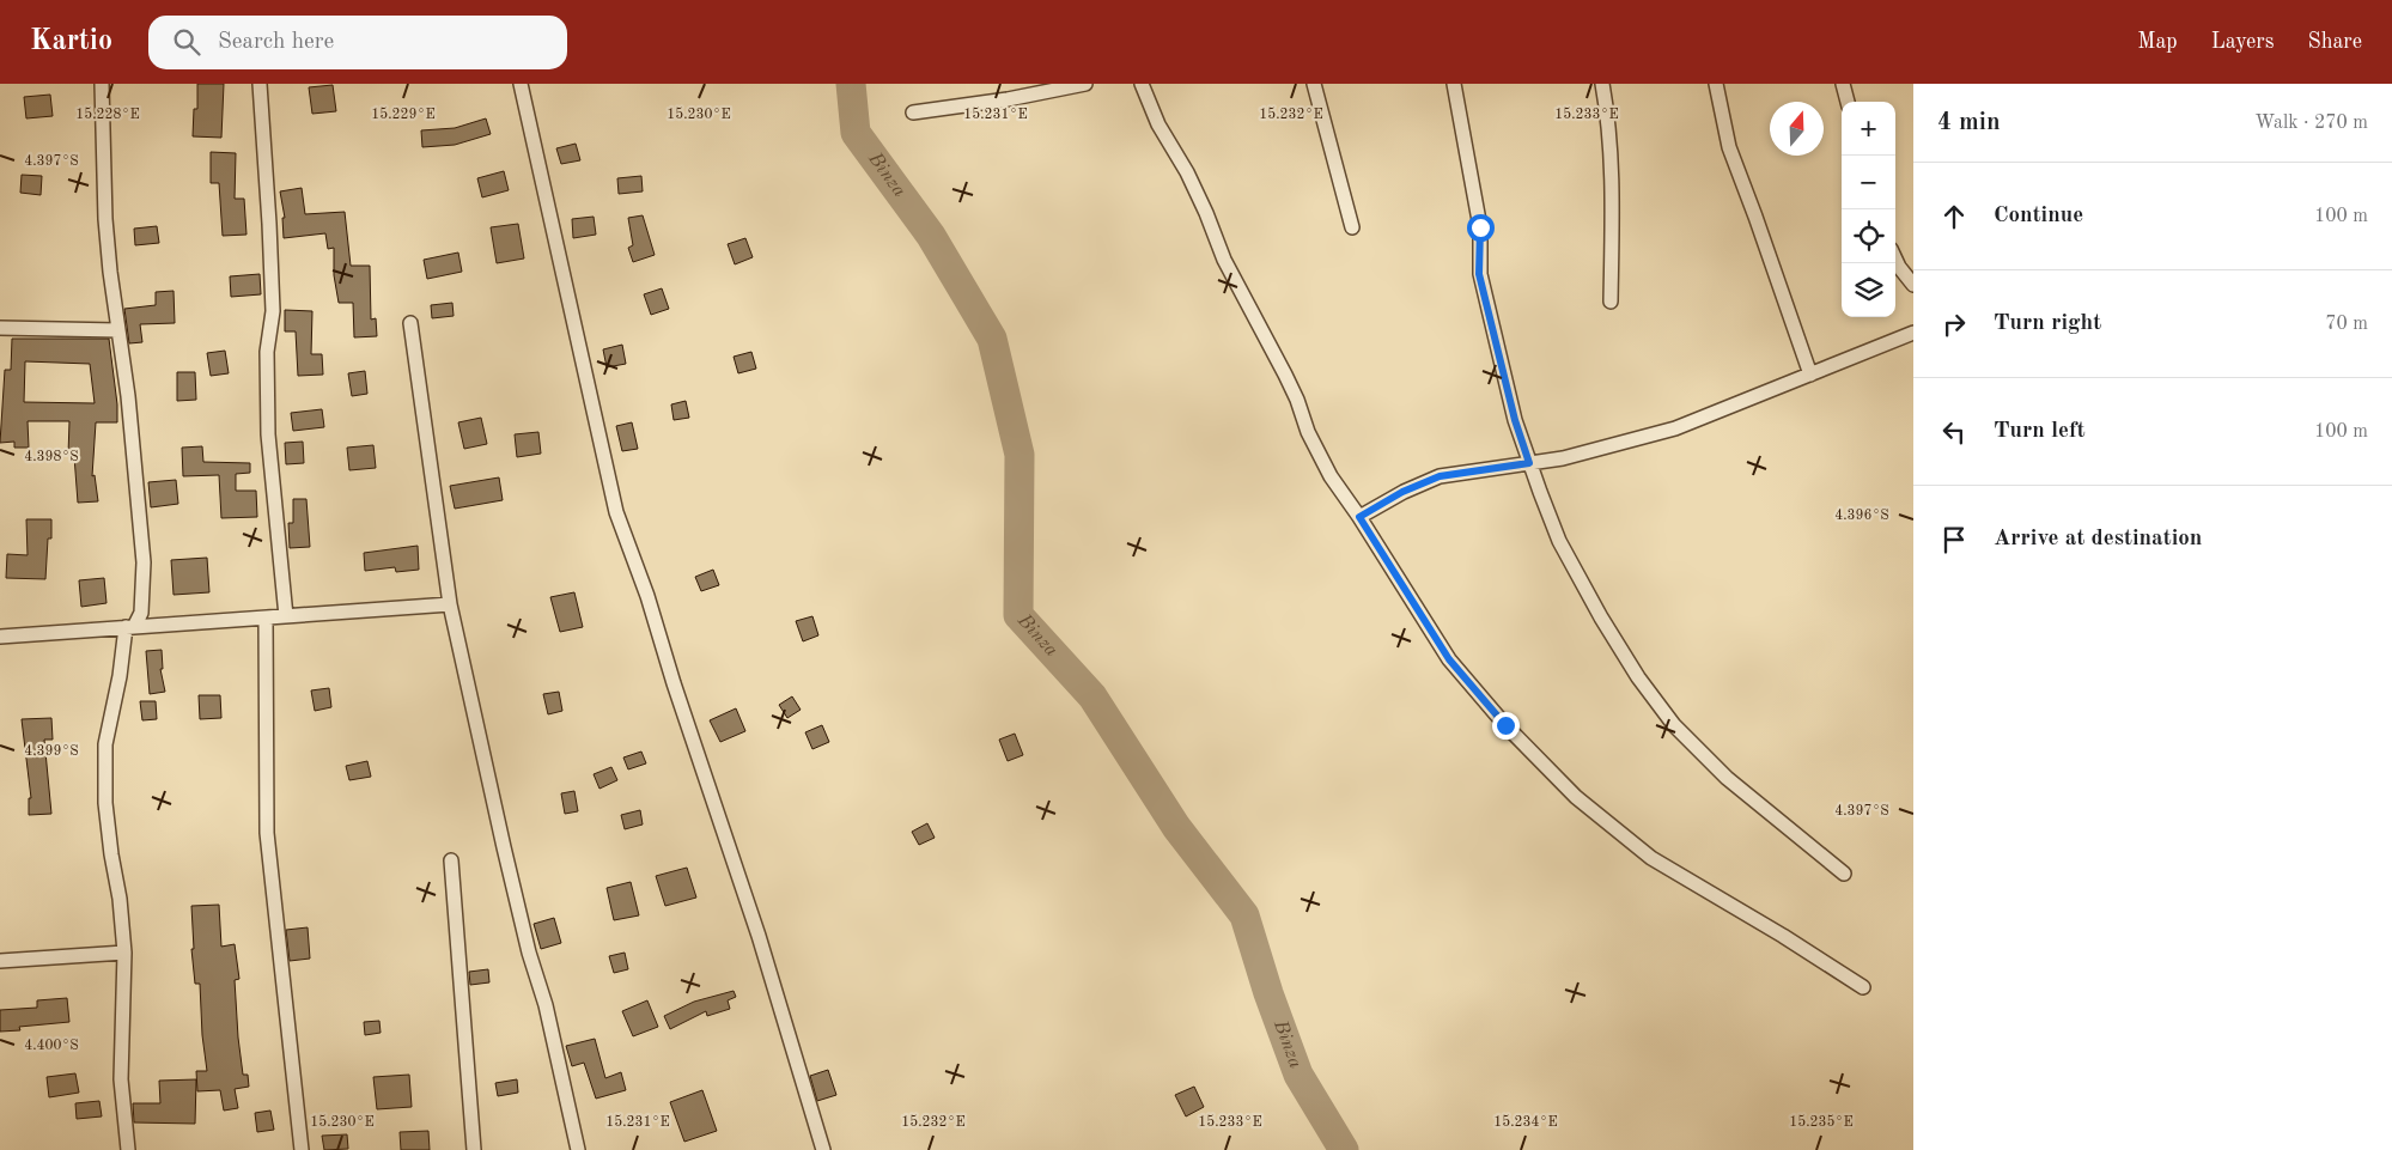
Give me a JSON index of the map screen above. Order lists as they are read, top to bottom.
{
  "water": ["Binza"],
  "north": "top",
  "page": {
    "header": "Kartio",
    "search": "Search here",
    "nav": ["Map", "Layers", "Share"],
    "heading": ["4 min", "Walk · 270 m"],
    "map_buttons": ["+", "−"],
    "list": [
      ["Continue", "100 m"],
      ["Turn right", "70 m"],
      ["Turn left", "100 m"],
      "Arrive at destination"
    ]
  },
  "coordinates": [
    "15.228°E",
    "15.229°E",
    "15.230°E",
    "15.231°E",
    "15.232°E",
    "15.233°E",
    "4.397°S",
    "4.398°S",
    "4.396°S",
    "4.399°S",
    "4.400°S",
    "15.234°E",
    "15.235°E"
  ]
}
